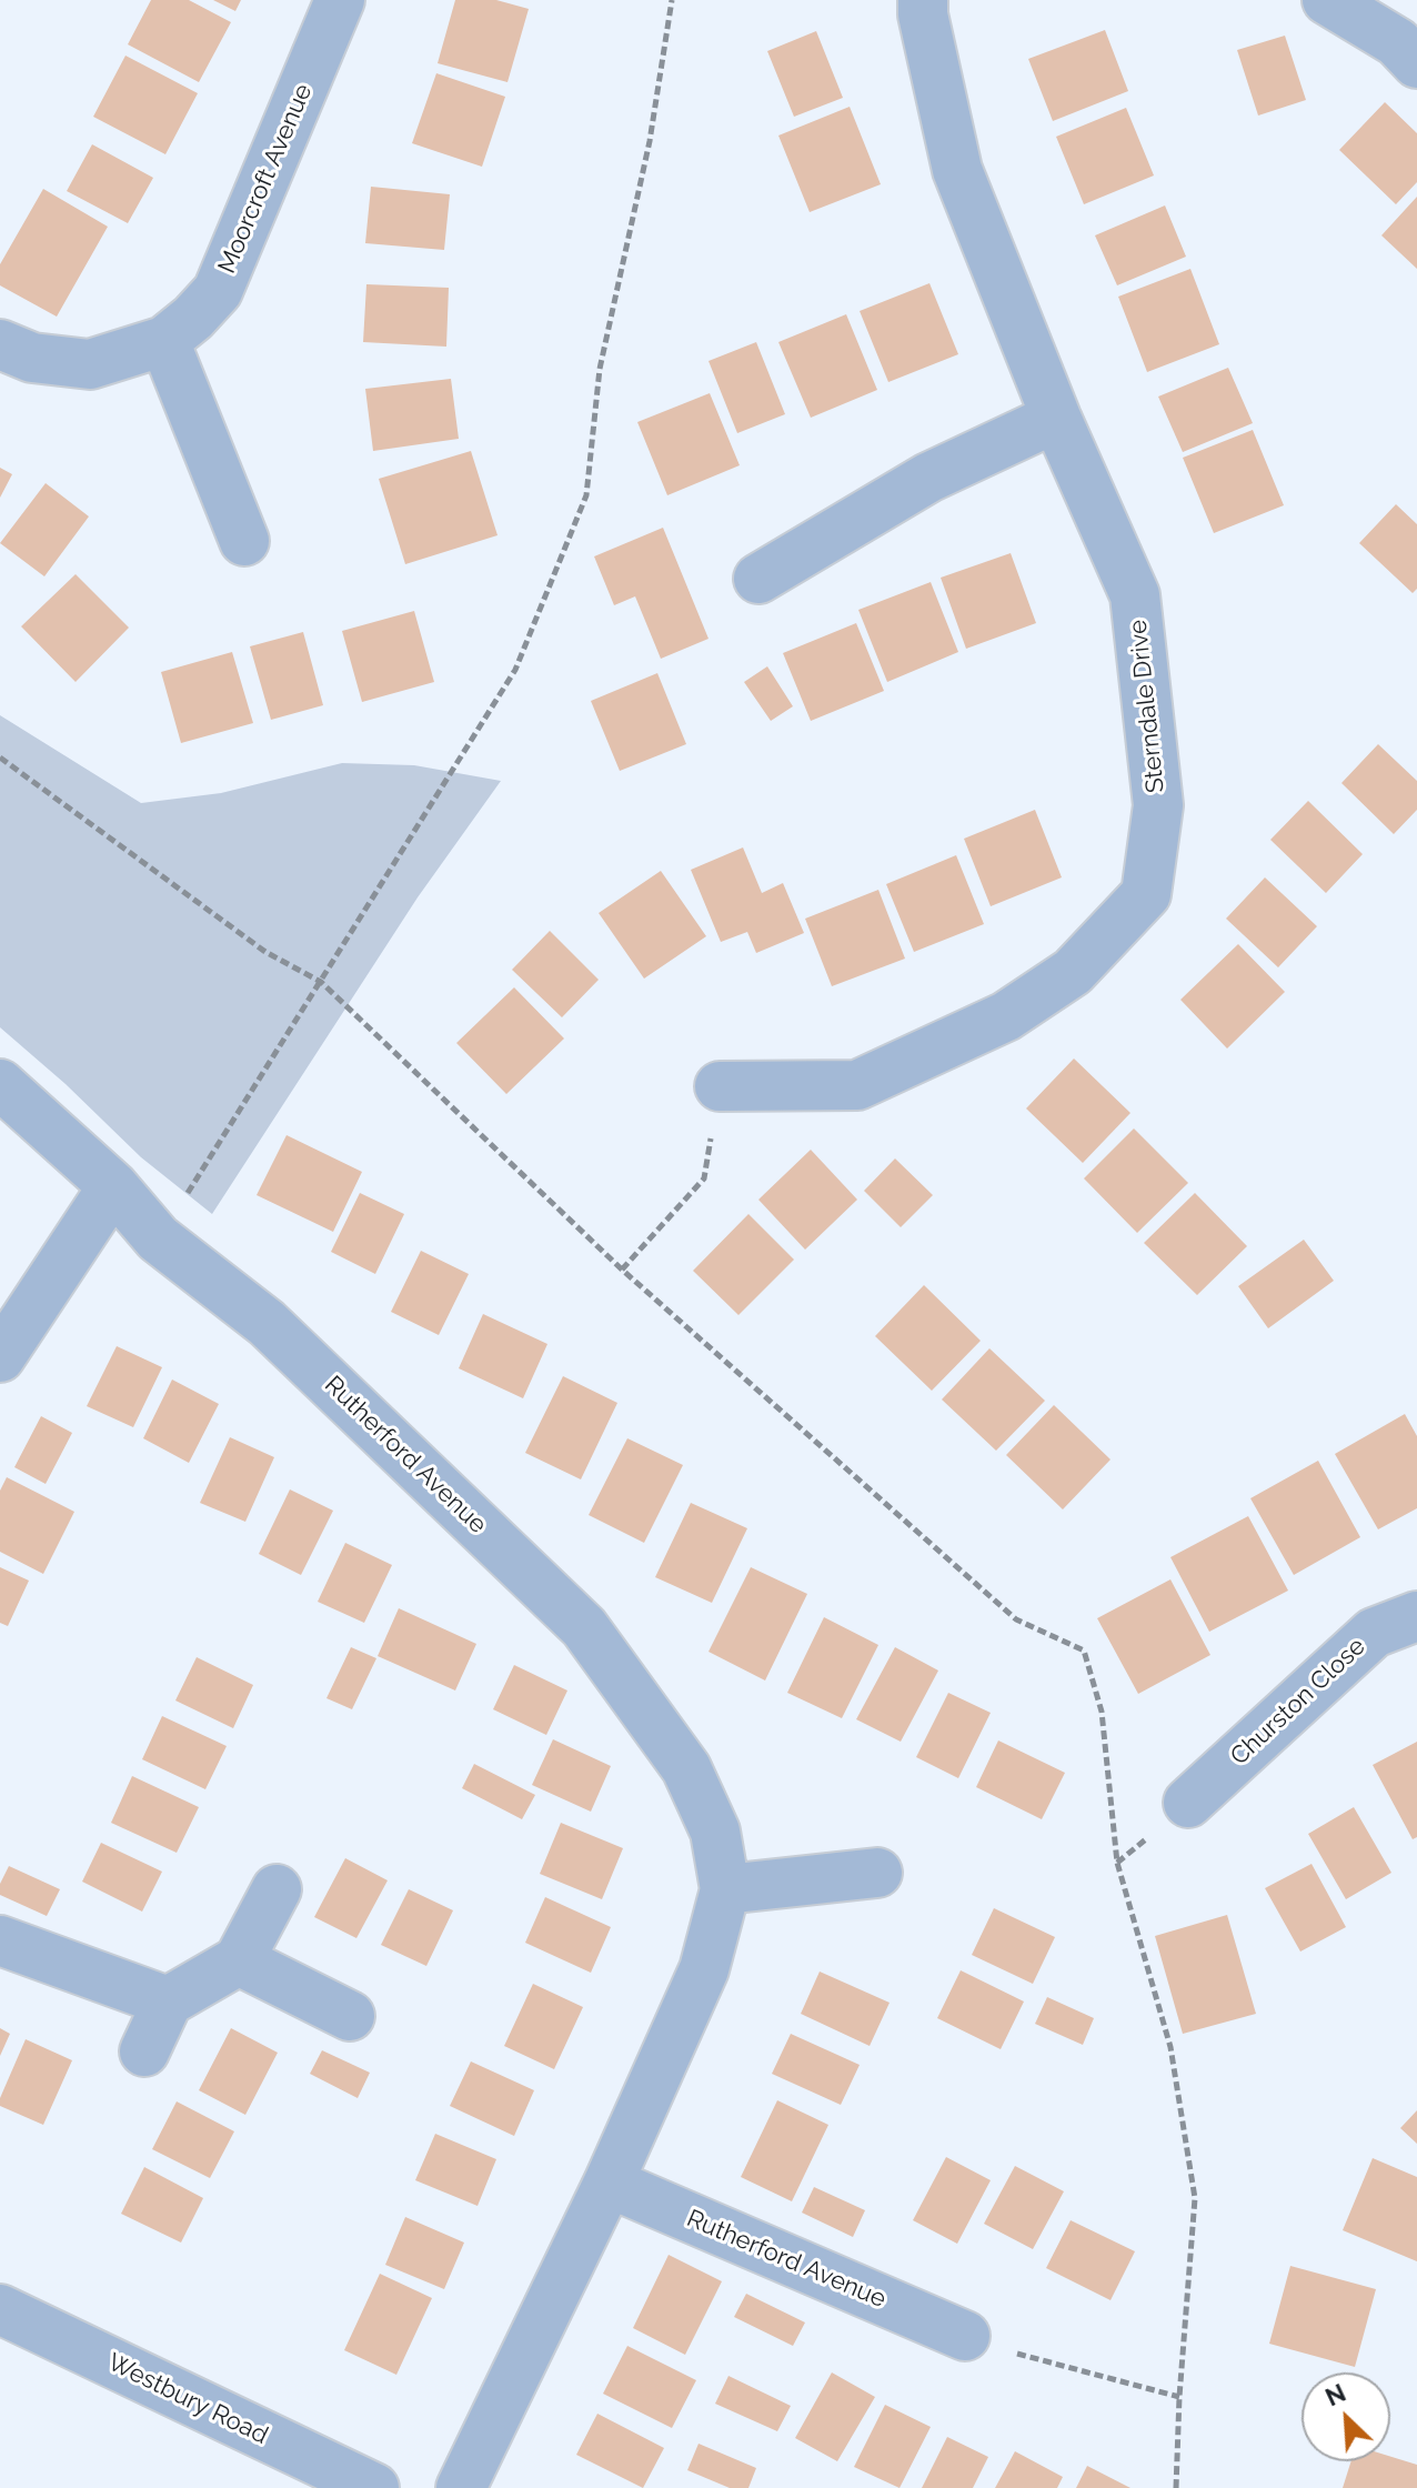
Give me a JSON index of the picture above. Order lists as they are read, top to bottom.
{
  "streets": {
    "street": [
      "Moorcroft Avenue",
      "Sterndale Drive",
      "Rutherford Avenue",
      "Churston Close",
      "Westbury Road"
    ]
  },
  "north": "top left"
}
